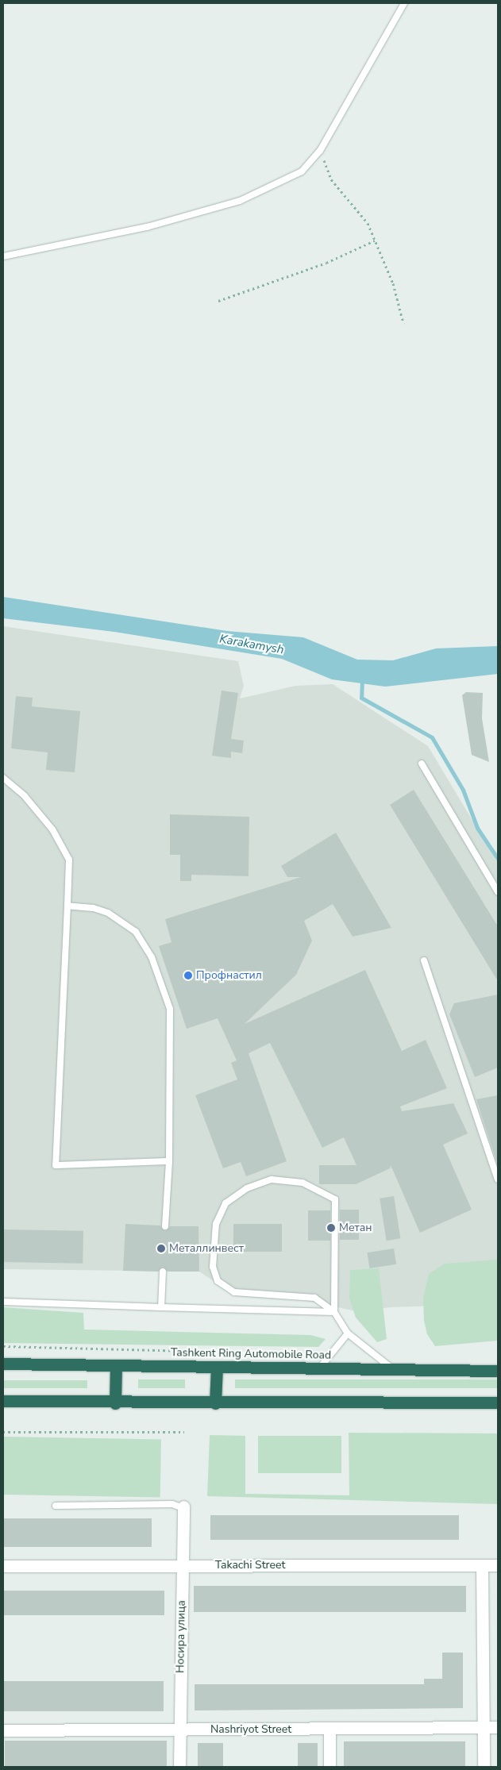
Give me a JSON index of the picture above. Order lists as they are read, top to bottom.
{
  "streets": {
    "highway": ["Tashkent Ring Automobile Road"],
    "street": ["Takachi Street", "Носира улица", "Nashriyot Street"]
  },
  "crossings": [
    ["Takachi Street", "Носира улица"],
    ["Носира улица", "Nashriyot Street"]
  ],
  "water": ["Karakamysh"],
  "places": ["Профнастил", "Метан", "Металлинвест"]
}
